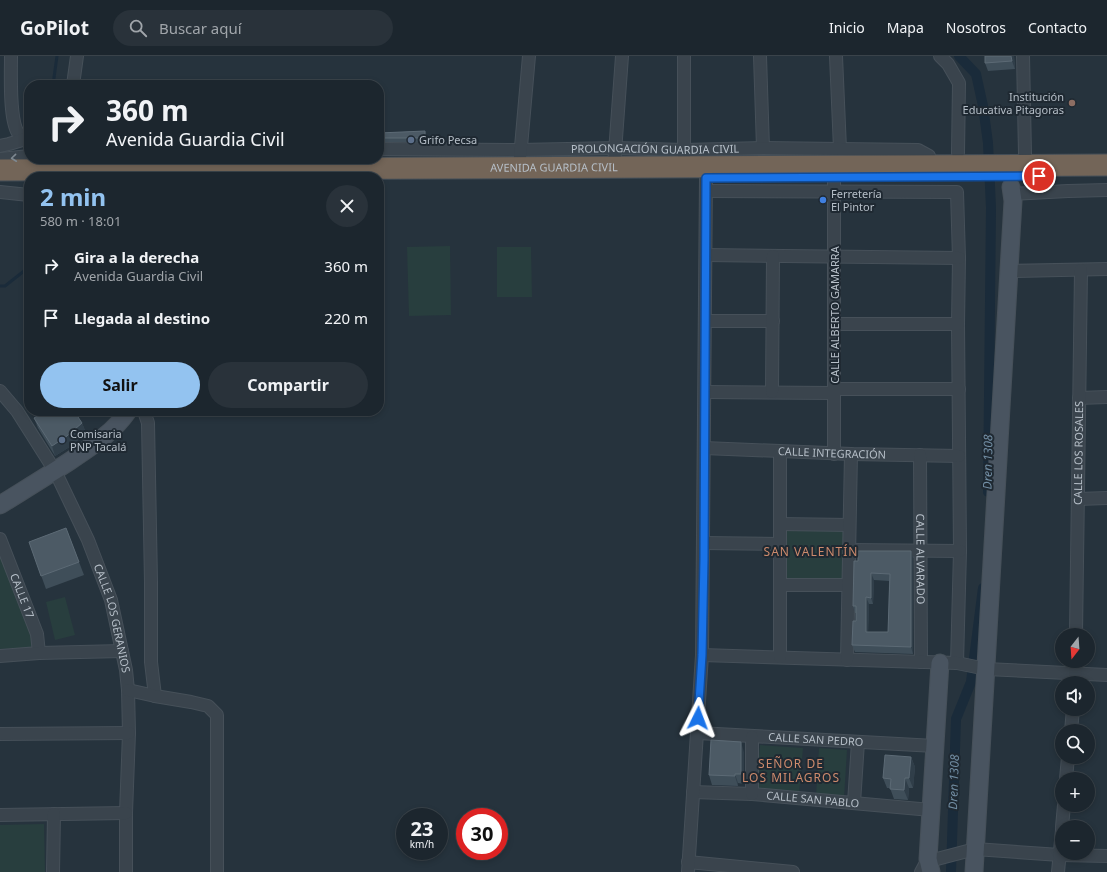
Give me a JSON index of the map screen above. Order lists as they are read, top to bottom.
{
  "streets": {
    "highway": ["AVENIDA GUARDIA CIVIL"],
    "street": [
      "PROLONGACIÓN GUARDIA CIVIL",
      "CALLE ALBERTO GAMARRA",
      "CALLE INTEGRACIÓN",
      "CALLE LOS ROSALES",
      "CALLE ALVARADO",
      "CALLE 17",
      "CALLE LOS GERANIOS",
      "CALLE SAN PEDRO",
      "CALLE SAN PABLO"
    ]
  },
  "crossings": [
    ["PROLONGACIÓN GUARDIA CIVIL", "AVENIDA GUARDIA CIVIL"],
    ["AVENIDA GUARDIA CIVIL", "CALLE ALBERTO GAMARRA"],
    ["CALLE ALBERTO GAMARRA", "CALLE INTEGRACIÓN"],
    ["CALLE INTEGRACIÓN", "CALLE ALVARADO"]
  ],
  "districts": ["SAN VALENTÍN", "SEÑOR DE LOS MILAGROS"],
  "water": ["Dren 1308"],
  "places": [
    "Institución Educativa Pitagoras",
    "Grifo Pecsa",
    "Ferretería El Pintor",
    "Comisaria PNP Tacalá"
  ],
  "north": "bottom",
  "page": {
    "header": "GoPilot",
    "search": "Buscar aquí",
    "nav": [
      "Inicio",
      "Mapa",
      "Nosotros",
      "Contacto"
    ],
    "turn": ["360 m", "Avenida Guardia Civil"],
    "heading": ["2 min", "580 m · 18:01"],
    "list": [
      {
        "name": "Gira a la derecha",
        "note": "Avenida Guardia Civil",
        "value": "360 m"
      },
      {
        "name": "Llegada al destino",
        "value": "220 m"
      }
    ],
    "buttons": ["Salir", "Compartir"],
    "map_buttons": ["+", "−"],
    "speed": "23 km/h",
    "limit": "30"
  }
}
